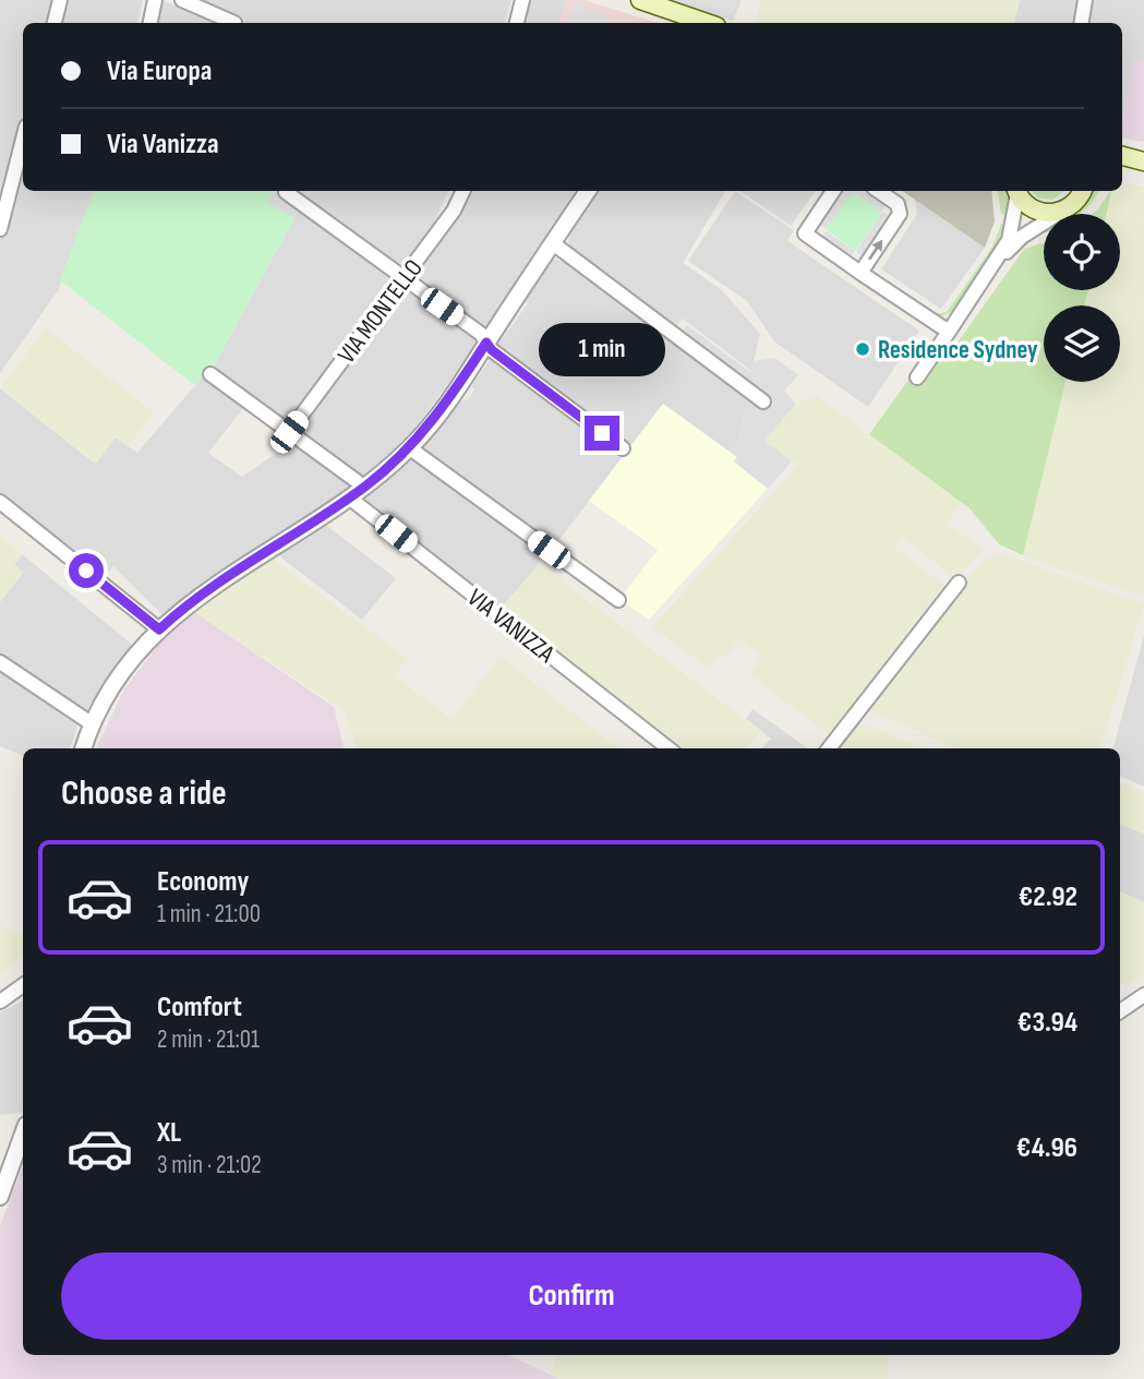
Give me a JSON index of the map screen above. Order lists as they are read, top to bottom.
{
  "streets": {
    "street": ["VIA MONTELLO", "VIA VANIZZA"]
  },
  "places": ["Residence Sydney"],
  "page": {
    "banner": ["Via Europa", "Via Vanizza"],
    "bubble": "1 min",
    "heading": "Choose a ride",
    "list": [
      {
        "name": "Economy",
        "note": "1 min · 21:00",
        "value": "€2.92"
      },
      {
        "name": "Comfort",
        "note": "2 min · 21:01",
        "value": "€3.94"
      },
      {
        "name": "XL",
        "note": "3 min · 21:02",
        "value": "€4.96"
      }
    ],
    "buttons": "Confirm"
  }
}
